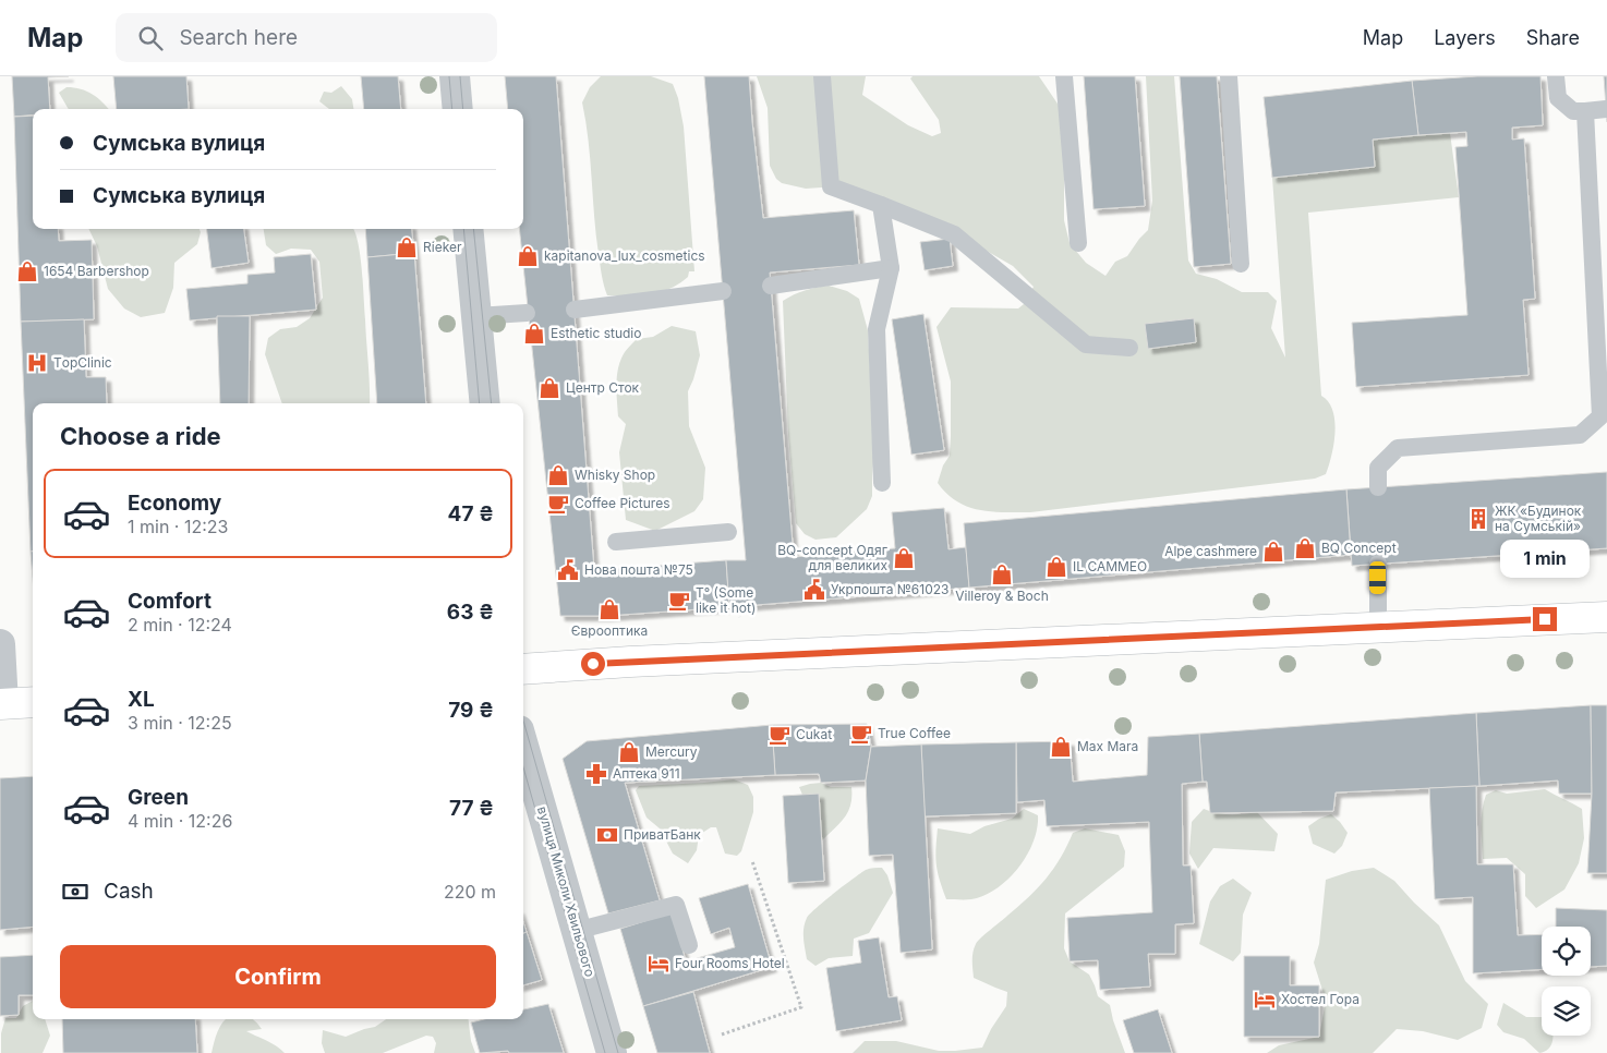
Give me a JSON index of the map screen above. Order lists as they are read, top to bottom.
{
  "streets": {
    "street": ["вулиця Миколи Хвильового"]
  },
  "places": {
    "shop": [
      "Rieker",
      "kapitanova_lux_cosmetics",
      "1654 Barbershop",
      "Esthetic studio",
      "Центр Сток",
      "Whisky Shop",
      "BQ Concept",
      "Alpe cashmere",
      "BQ-concept Одяг для великих",
      "IL CAMMEO",
      "Villeroy & Boch",
      "Єврооптика",
      "Max Mara",
      "Mercury"
    ],
    "hospital": ["TоpClinic"],
    "cafe": [
      "Coffee Pictures",
      "T° (Some like it hot)",
      "True Coffee",
      "Cukat"
    ],
    "building": ["ЖК «Будинок на Сумській»"],
    "public building": ["Нова пошта №75", "Укрпошта №61023"],
    "pharmacy": ["Аптека 911"],
    "bank": ["ПриватБанк"],
    "hotel": ["Four Rooms Hotel", "Хостел Гора"]
  },
  "page": {
    "header": "Map",
    "search": "Search here",
    "nav": ["Map", "Layers", "Share"],
    "banner": ["Сумська вулиця", "Сумська вулиця"],
    "heading": "Choose a ride",
    "list": [
      {
        "name": "Economy",
        "note": "1 min · 12:23",
        "value": "47 ₴"
      },
      {
        "name": "Comfort",
        "note": "2 min · 12:24",
        "value": "63 ₴"
      },
      {
        "name": "XL",
        "note": "3 min · 12:25",
        "value": "79 ₴"
      },
      {
        "name": "Green",
        "note": "4 min · 12:26",
        "value": "77 ₴"
      }
    ],
    "bubble": "1 min",
    "pay": ["Cash", "220 m"],
    "buttons": "Confirm"
  }
}
